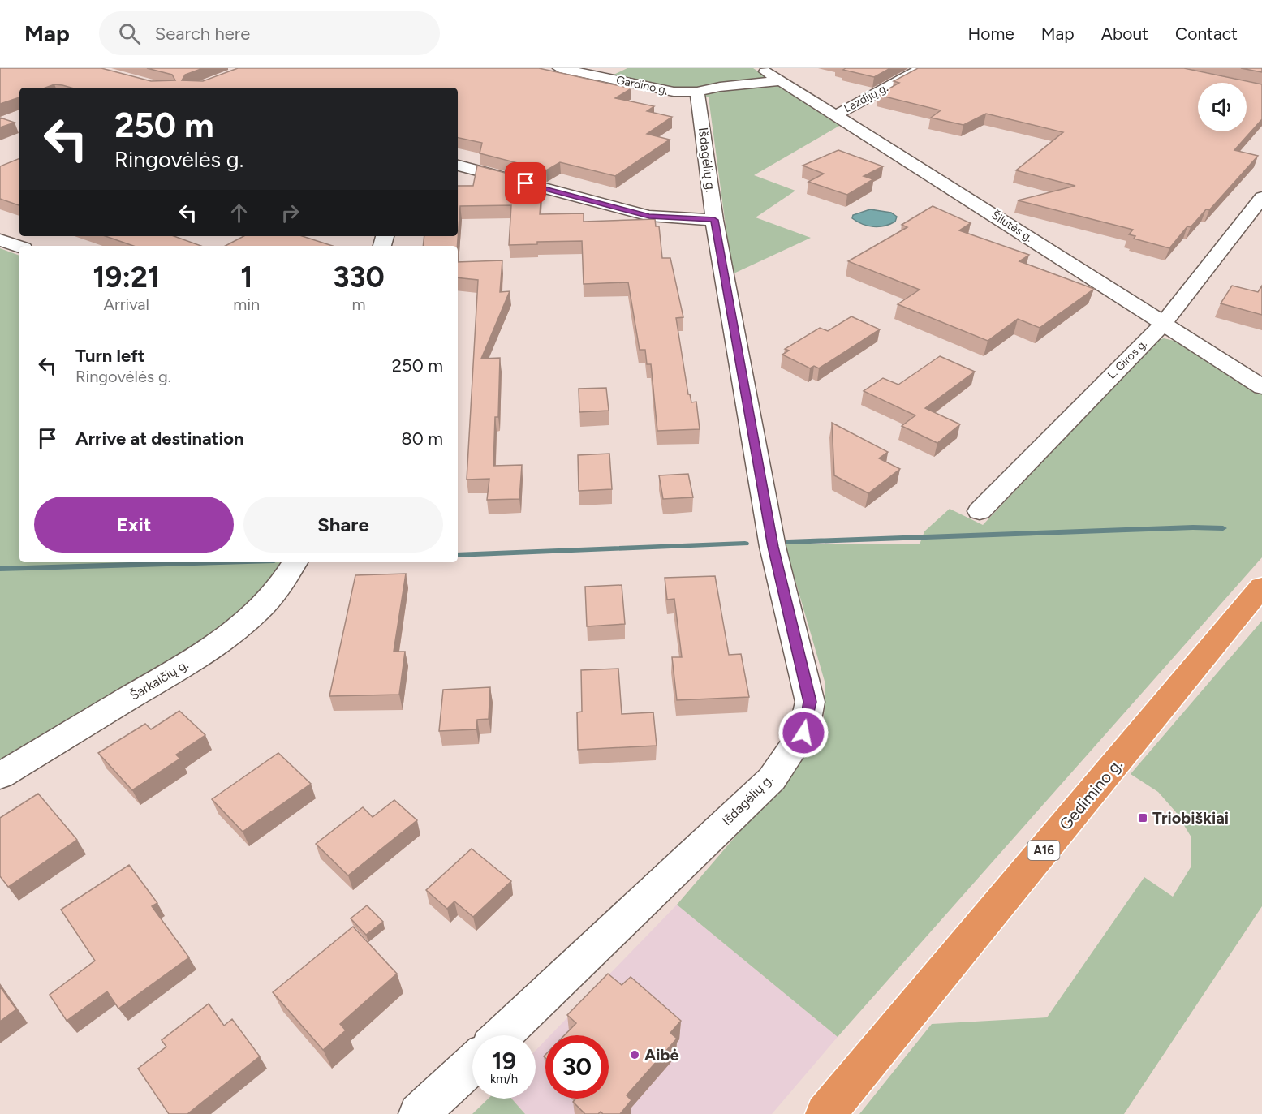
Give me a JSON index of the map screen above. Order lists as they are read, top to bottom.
{
  "streets": {
    "highway": ["Gedimino g.", "A16"],
    "street": [
      "Gardino g.",
      "Lazdijų g.",
      "Išdagėlių g.",
      "Šilutės g.",
      "L. Giros g.",
      "Šarkaičių g."
    ]
  },
  "crossings": [
    ["Gardino g.", "Išdagėlių g."],
    ["Lazdijų g.", "Šilutės g."],
    ["Šilutės g.", "L. Giros g."]
  ],
  "places": {
    "transit": ["Triobiškiai"],
    "other": ["Aibė"]
  },
  "page": {
    "header": "Map",
    "search": "Search here",
    "nav": [
      "Home",
      "Map",
      "About",
      "Contact"
    ],
    "turn": ["250 m", "Ringovėlės g."],
    "eta": [
      "19:21",
      "Arrival",
      "1",
      "min",
      "330",
      "m"
    ],
    "list": [
      {
        "name": "Turn left",
        "note": "Ringovėlės g.",
        "value": "250 m"
      },
      {
        "name": "Arrive at destination",
        "value": "80 m"
      }
    ],
    "buttons": ["Exit", "Share"],
    "speed": "19 km/h",
    "limit": "30"
  }
}
